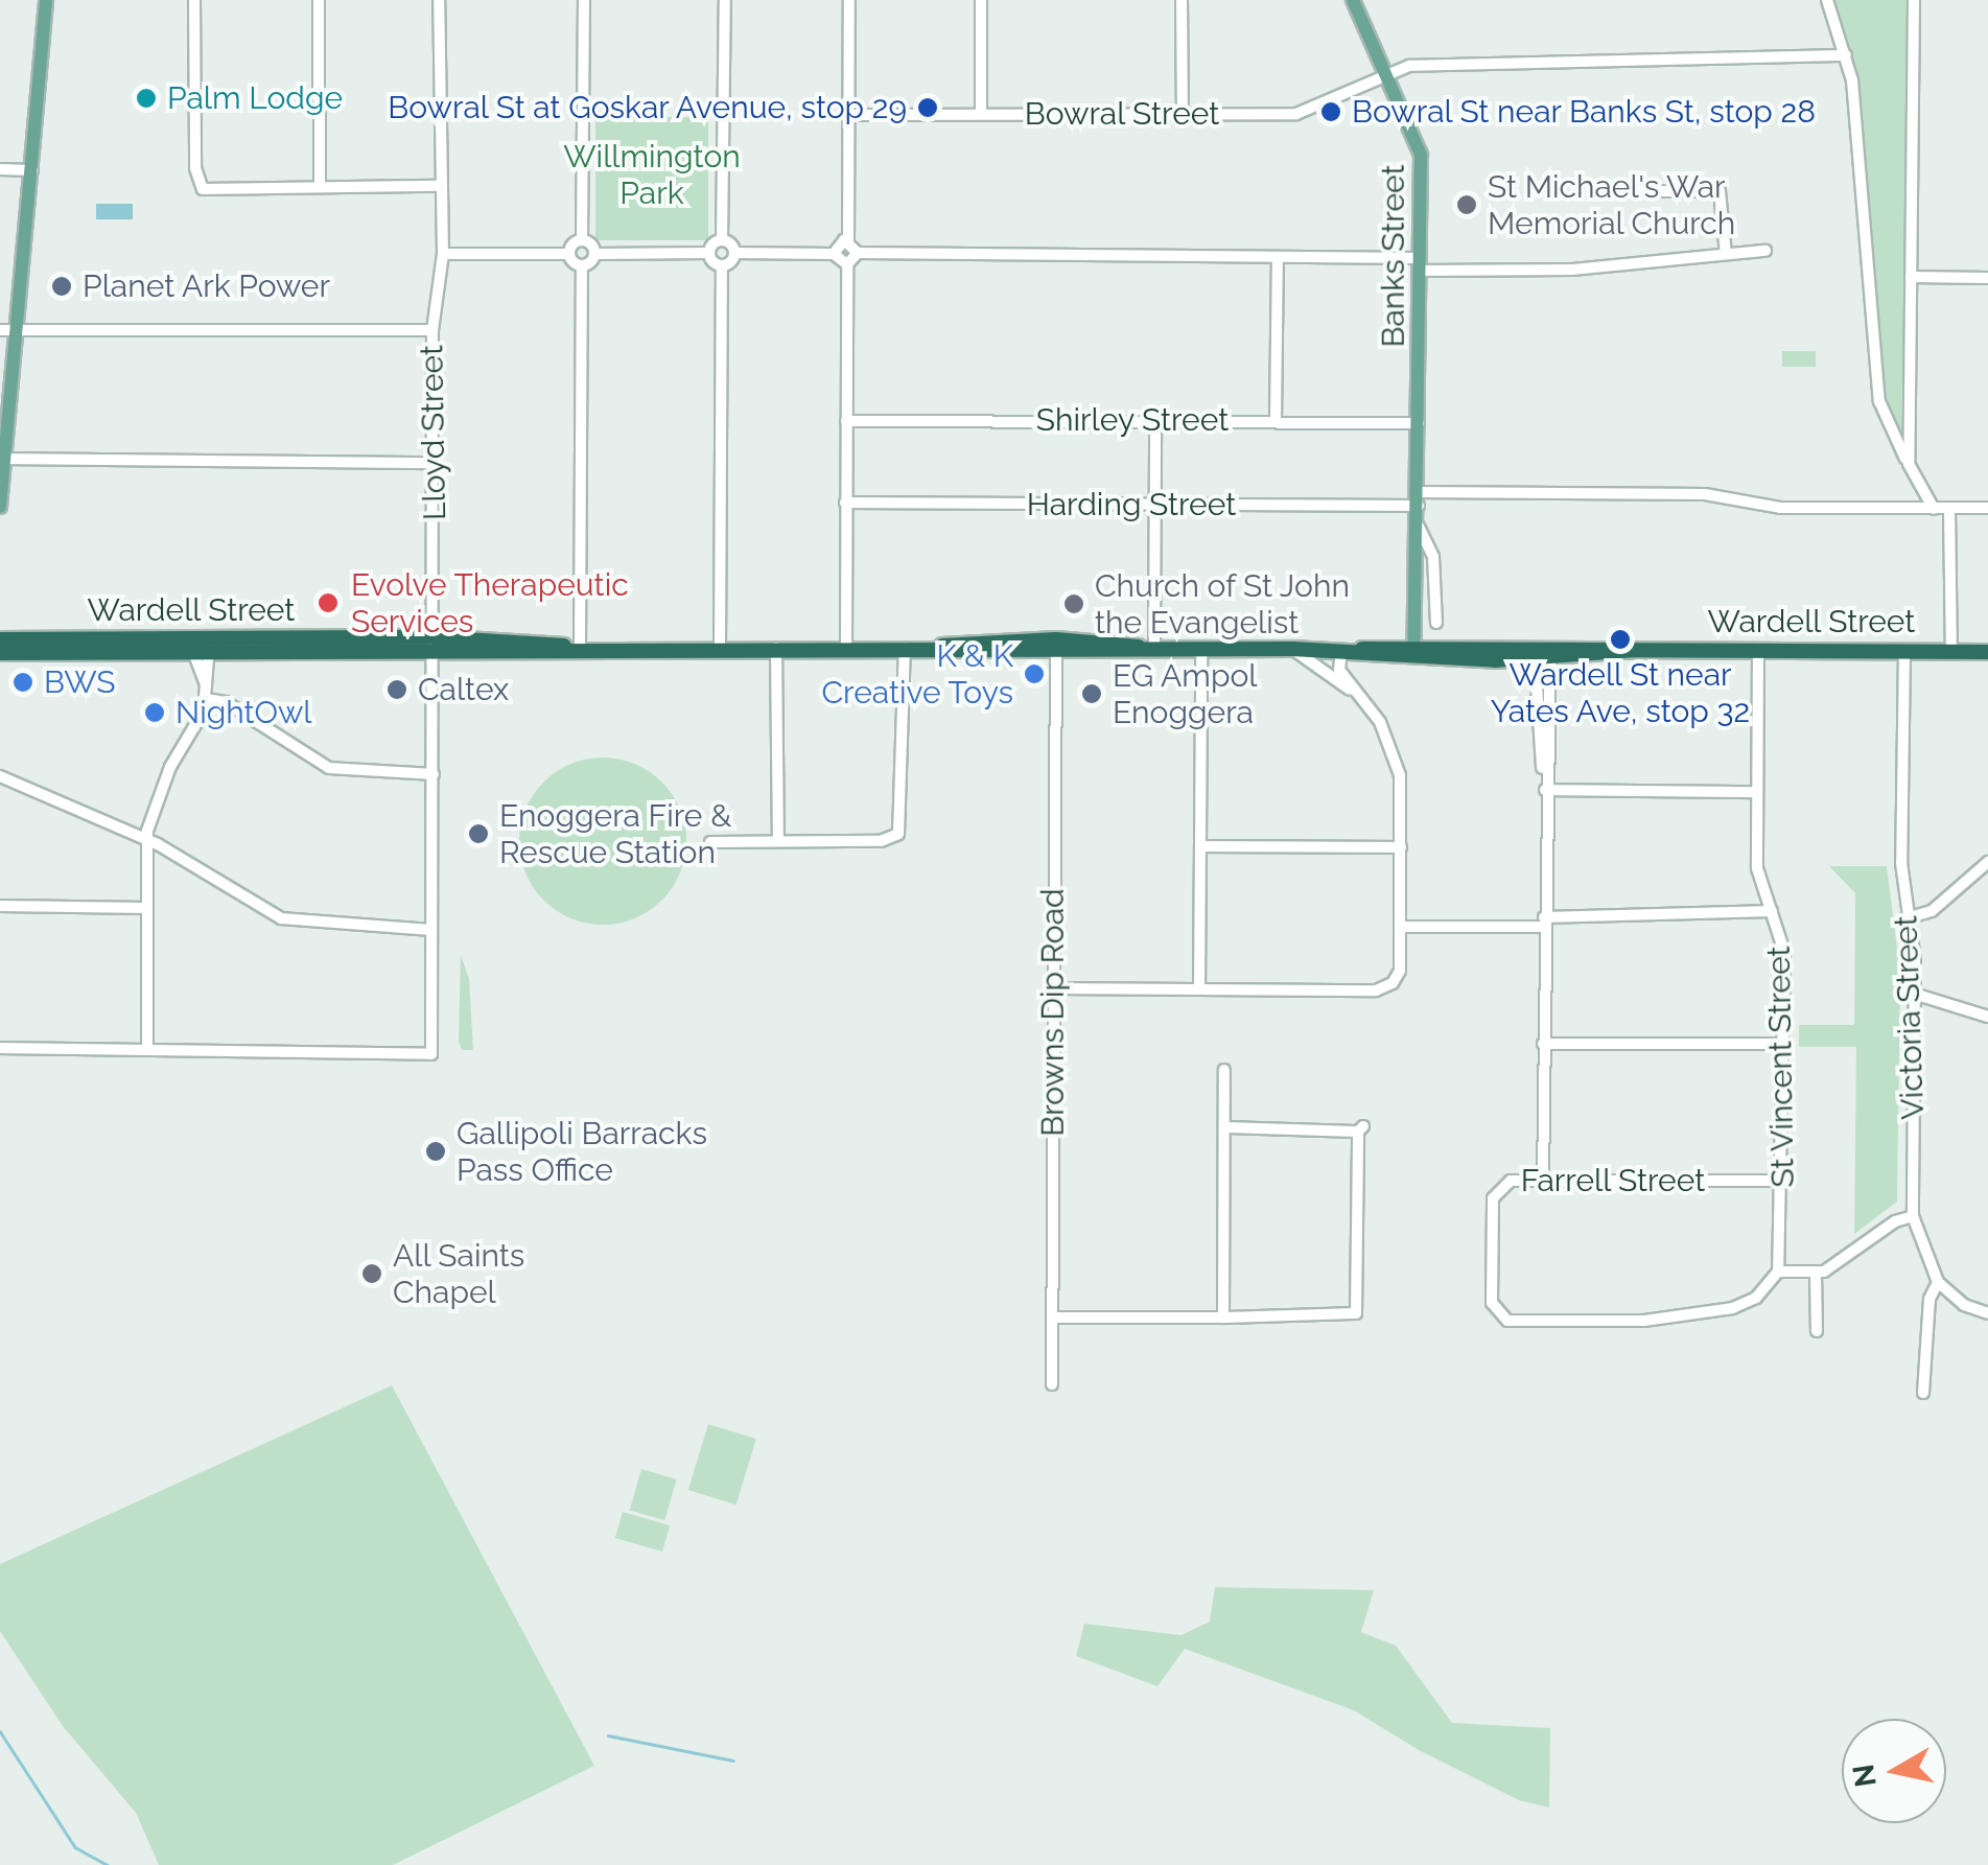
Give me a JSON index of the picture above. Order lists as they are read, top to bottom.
{
  "streets": {
    "highway": ["Wardell Street"],
    "main road": ["Banks Street"],
    "street": [
      "Bowral Street",
      "Shirley Street",
      "Lloyd Street",
      "Harding Street",
      "Browns Dip Road",
      "Victoria Street",
      "St Vincent Street",
      "Farrell Street"
    ]
  },
  "crossings": [
    ["Bowral Street", "Banks Street"],
    ["Banks Street", "Shirley Street"],
    ["Banks Street", "Harding Street"],
    ["Banks Street", "Wardell Street"],
    ["Lloyd Street", "Wardell Street"],
    ["Wardell Street", "Browns Dip Road"],
    ["Wardell Street", "Victoria Street"],
    ["Wardell Street", "St Vincent Street"],
    ["St Vincent Street", "Farrell Street"]
  ],
  "parks": ["Willmington Park"],
  "places": [
    "Palm Lodge",
    "Bowral St at Goskar Avenue, stop 29",
    "Bowral St near Banks St, stop 28",
    "St Michael's War Memorial Church",
    "Planet Ark Power",
    "Evolve Therapeutic Services",
    "Church of St John the Evangelist",
    "Wardell St near Yates Ave, stop 32",
    "K & K Creative Toys",
    "BWS",
    "Caltex",
    "EG Ampol Enoggera",
    "NightOwl",
    "Enoggera Fire & Rescue Station",
    "Gallipoli Barracks Pass Office",
    "All Saints Chapel"
  ],
  "north": "left"
}
